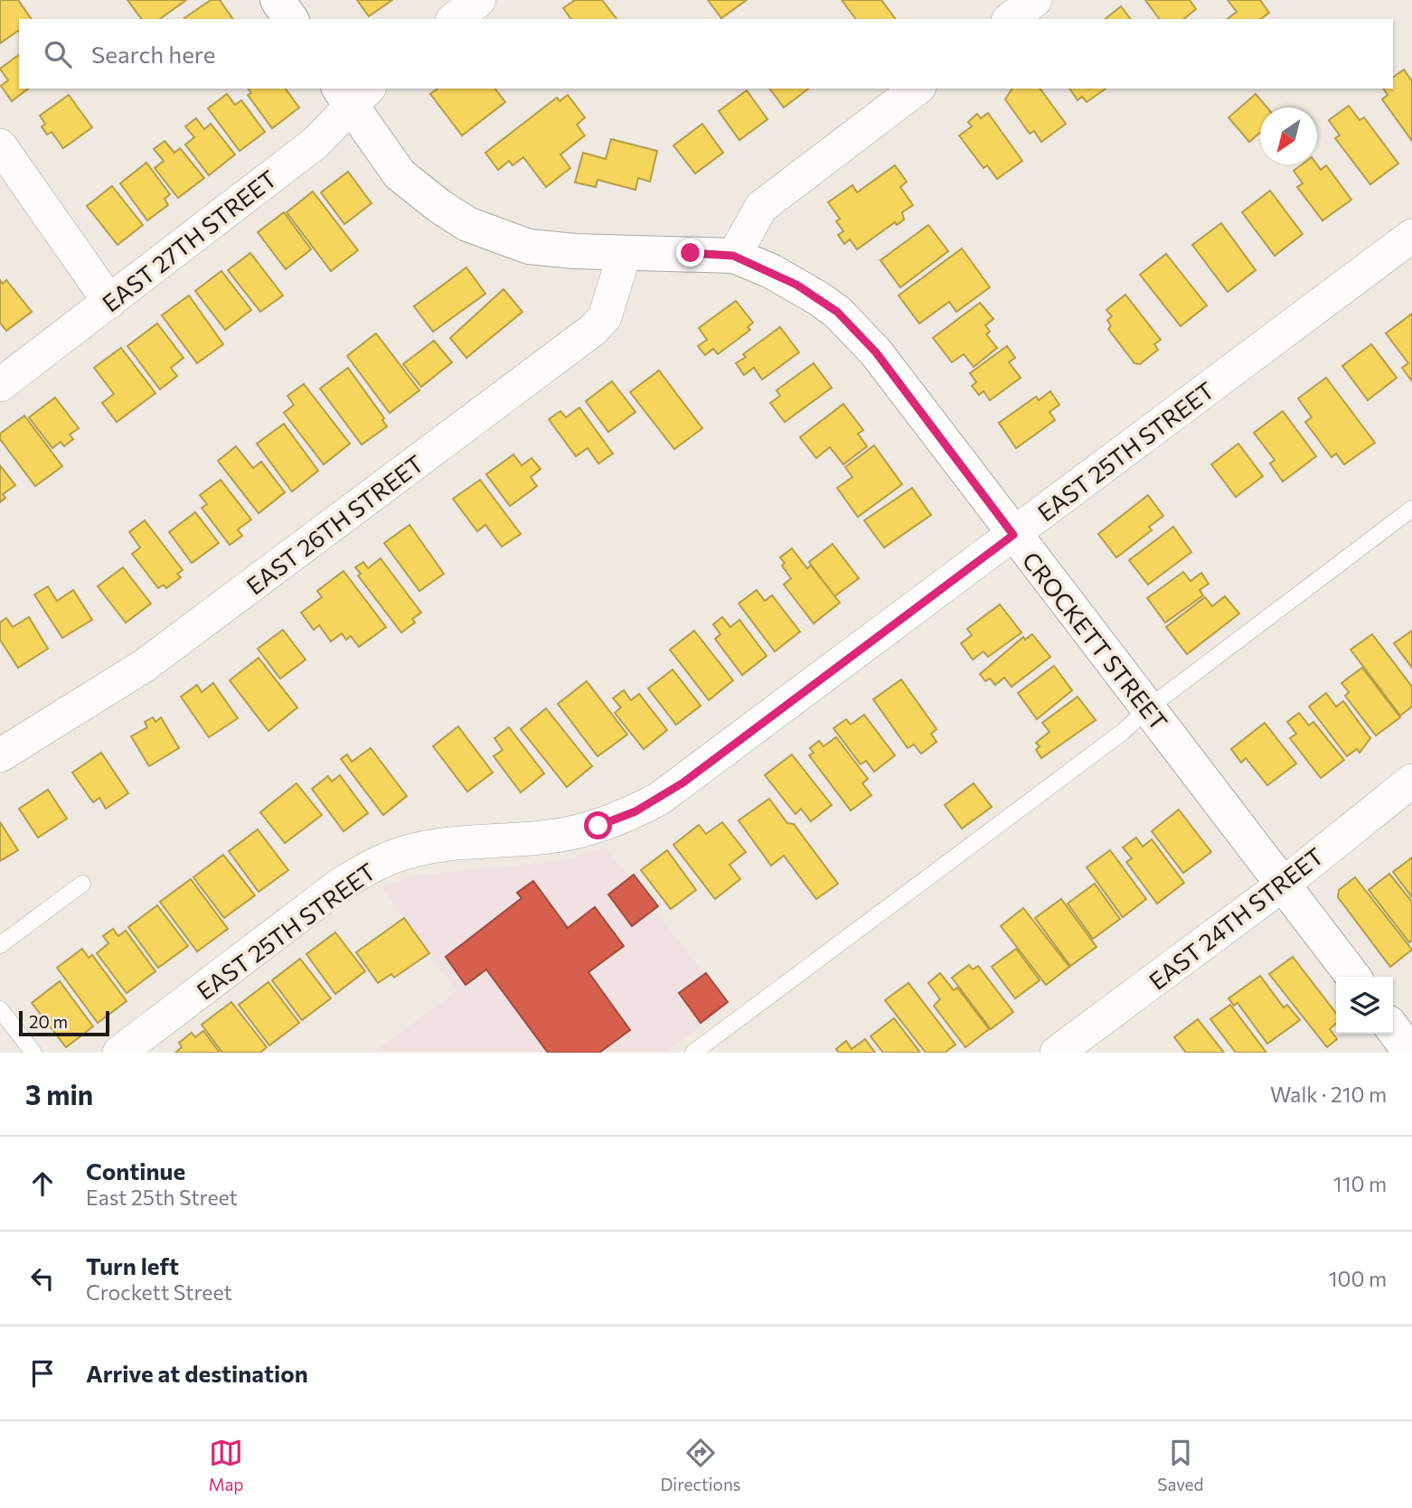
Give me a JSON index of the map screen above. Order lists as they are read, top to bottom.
{
  "streets": {
    "street": [
      "EAST 27TH STREET",
      "EAST 25TH STREET",
      "EAST 26TH STREET",
      "CROCKETT STREET",
      "EAST 24TH STREET"
    ]
  },
  "crossings": [
    ["EAST 27TH STREET", "CROCKETT STREET"],
    ["EAST 25TH STREET", "CROCKETT STREET"],
    ["EAST 26TH STREET", "CROCKETT STREET"],
    ["CROCKETT STREET", "EAST 24TH STREET"]
  ],
  "scale_bar": "20 m",
  "north": "bottom left",
  "page": {
    "search": "Search here",
    "scale": "20 m",
    "heading": ["3 min", "Walk · 210 m"],
    "list": [
      ["Continue", "East 25th Street", "110 m"],
      ["Turn left", "Crockett Street", "100 m"],
      "Arrive at destination"
    ],
    "nav": ["Map", "Directions", "Saved"]
  }
}
